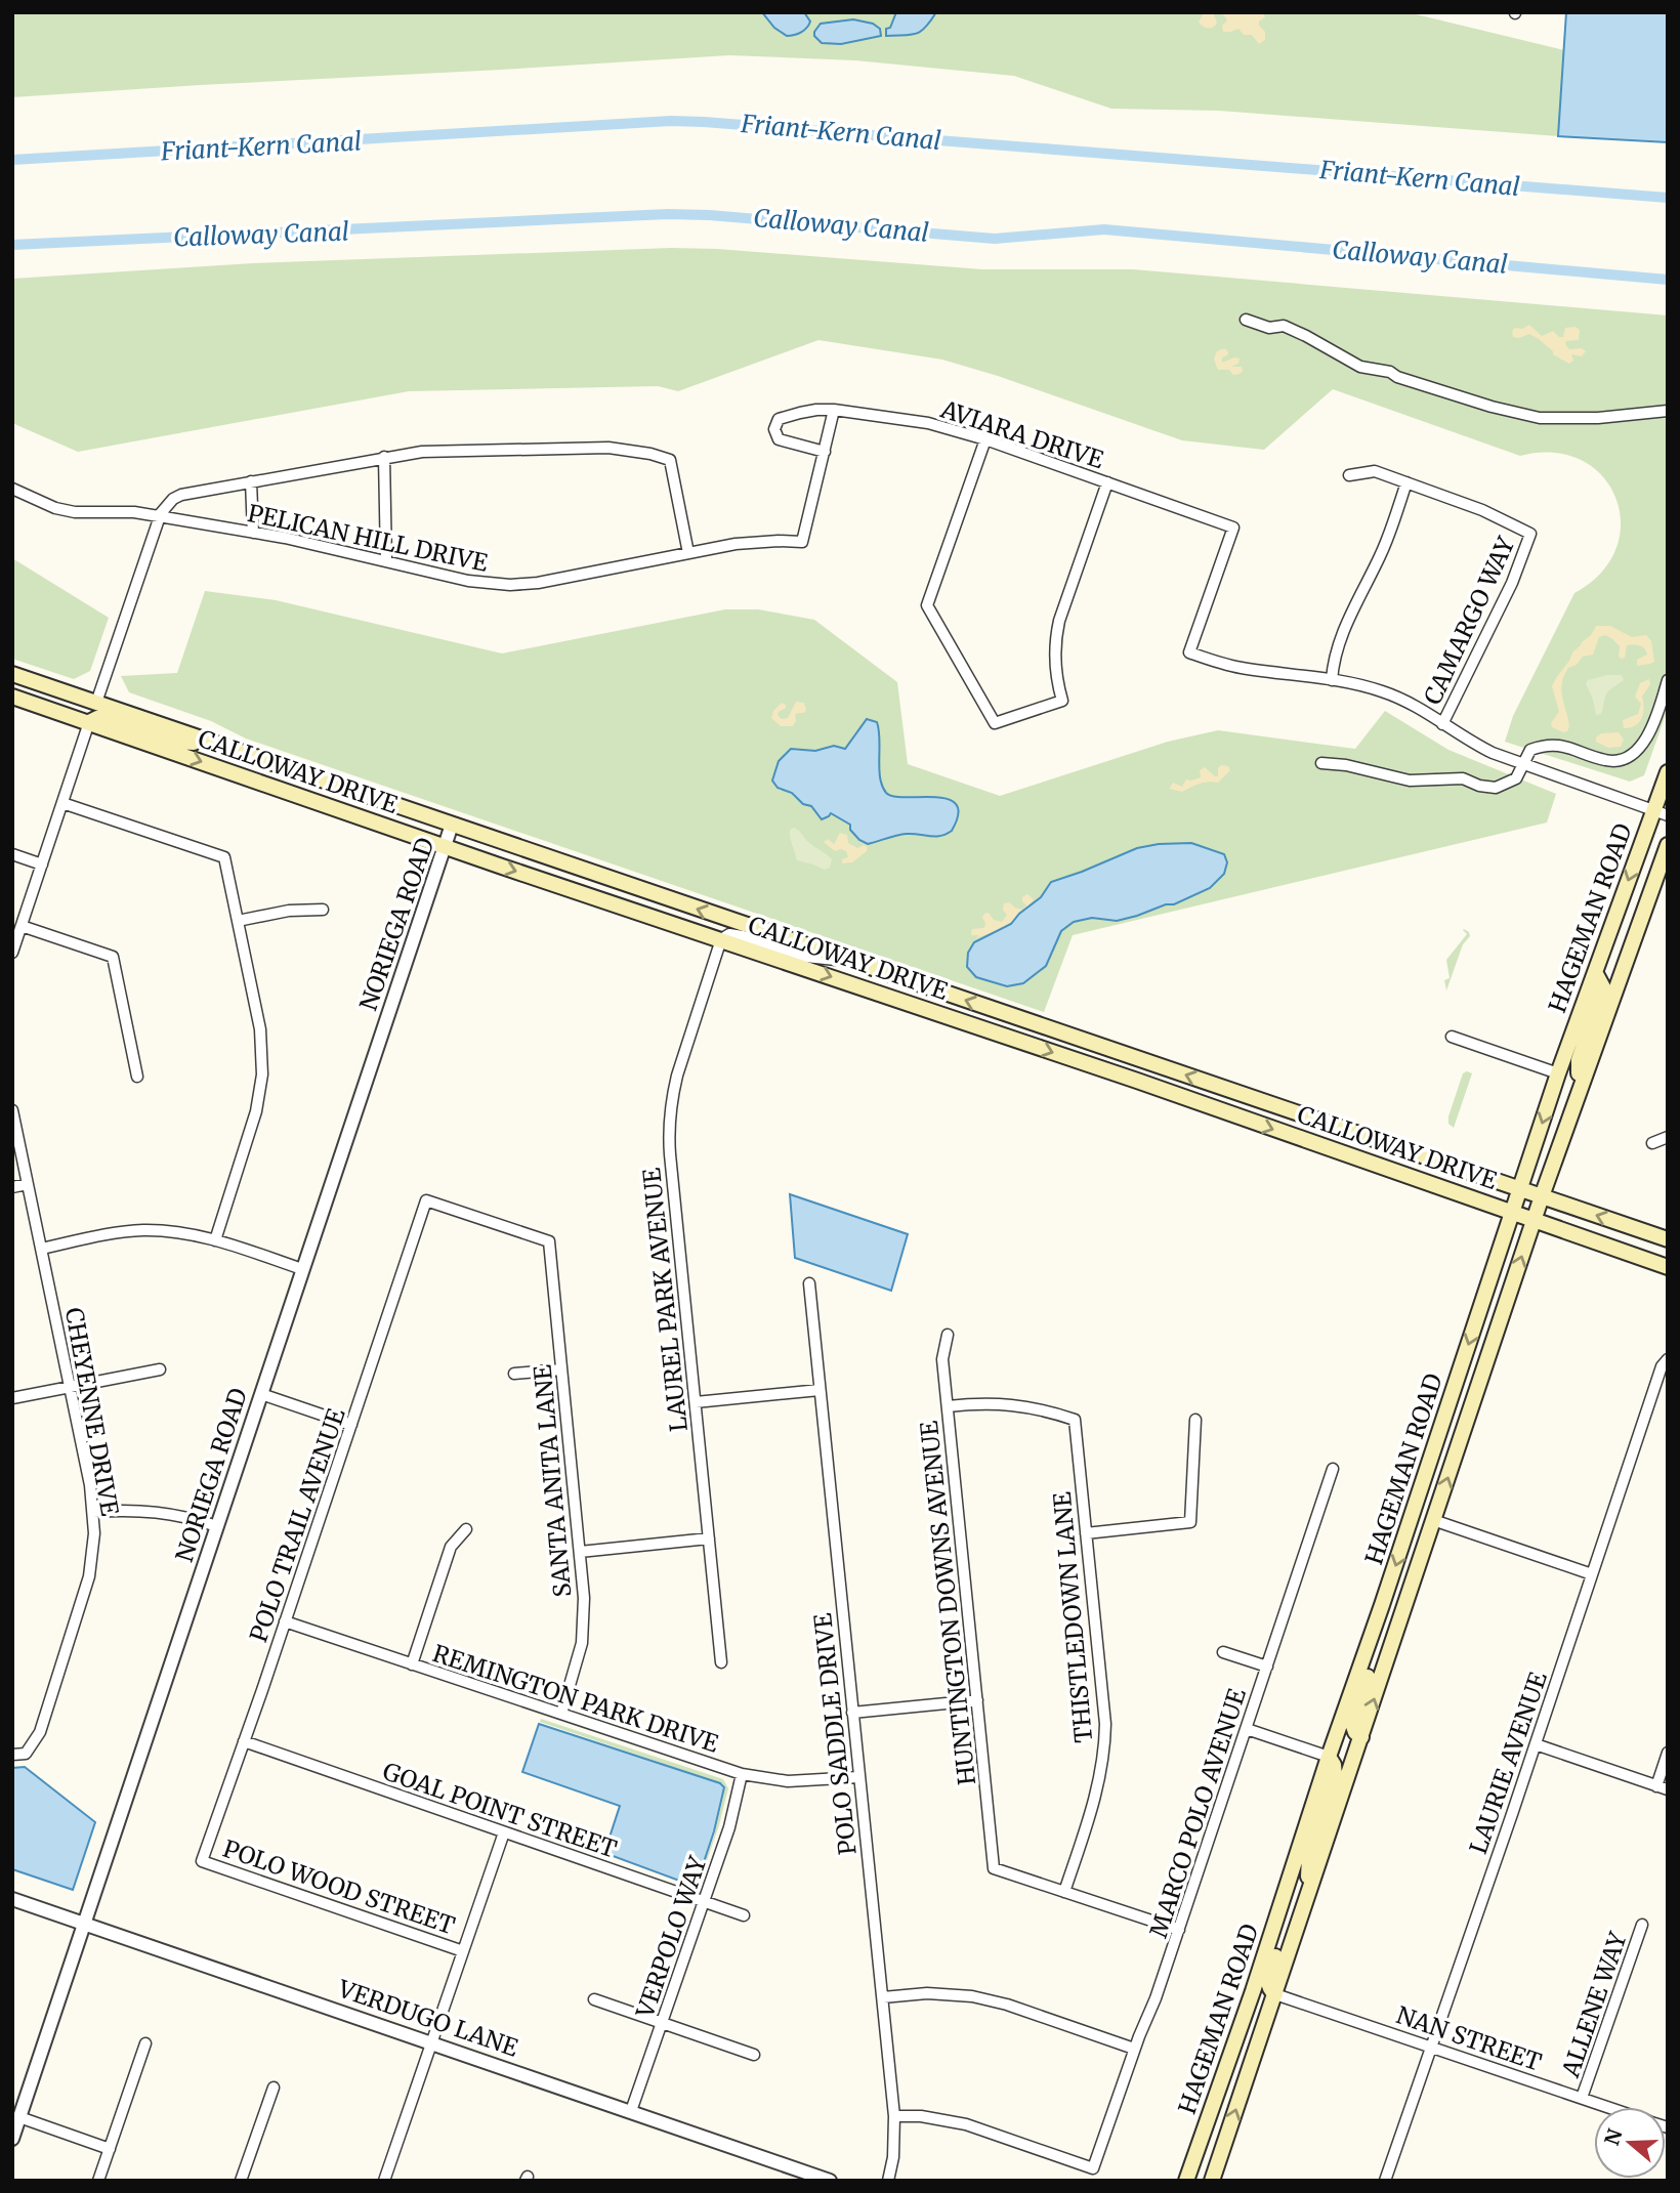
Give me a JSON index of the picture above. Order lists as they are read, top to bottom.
{
  "streets": {
    "main road": ["CALLOWAY DRIVE", "HAGEMAN ROAD"],
    "street": [
      "AVIARA DRIVE",
      "PELICAN HILL DRIVE",
      "CAMARGO WAY",
      "NORIEGA ROAD",
      "LAUREL PARK AVENUE",
      "CHEYENNE DRIVE",
      "SANTA ANITA LANE",
      "POLO TRAIL AVENUE",
      "HUNTINGTON DOWNS AVENUE",
      "THISTLEDOWN LANE",
      "REMINGTON PARK DRIVE",
      "POLO SADDLE DRIVE",
      "LAURIE AVENUE",
      "GOAL POINT STREET",
      "MARCO POLO AVENUE",
      "POLO WOOD STREET",
      "VERPOLO WAY",
      "ALLENE WAY",
      "VERDUGO LANE",
      "NAN STREET"
    ]
  },
  "crossings": [
    ["AVIARA DRIVE", "PELICAN HILL DRIVE"],
    ["CALLOWAY DRIVE", "HAGEMAN ROAD"],
    ["CALLOWAY DRIVE", "NORIEGA ROAD"],
    ["CALLOWAY DRIVE", "LAUREL PARK AVENUE"],
    ["HAGEMAN ROAD", "NAN STREET"],
    ["NORIEGA ROAD", "VERDUGO LANE"],
    ["SANTA ANITA LANE", "POLO TRAIL AVENUE"],
    ["SANTA ANITA LANE", "REMINGTON PARK DRIVE"],
    ["POLO TRAIL AVENUE", "REMINGTON PARK DRIVE"],
    ["POLO TRAIL AVENUE", "GOAL POINT STREET"],
    ["POLO TRAIL AVENUE", "POLO WOOD STREET"],
    ["HUNTINGTON DOWNS AVENUE", "THISTLEDOWN LANE"],
    ["REMINGTON PARK DRIVE", "POLO SADDLE DRIVE"],
    ["REMINGTON PARK DRIVE", "VERPOLO WAY"],
    ["POLO SADDLE DRIVE", "MARCO POLO AVENUE"],
    ["LAURIE AVENUE", "NAN STREET"],
    ["GOAL POINT STREET", "VERPOLO WAY"],
    ["VERPOLO WAY", "VERDUGO LANE"],
    ["ALLENE WAY", "NAN STREET"]
  ],
  "water": ["Friant-Kern Canal", "Calloway Canal"],
  "north": "left"
}
